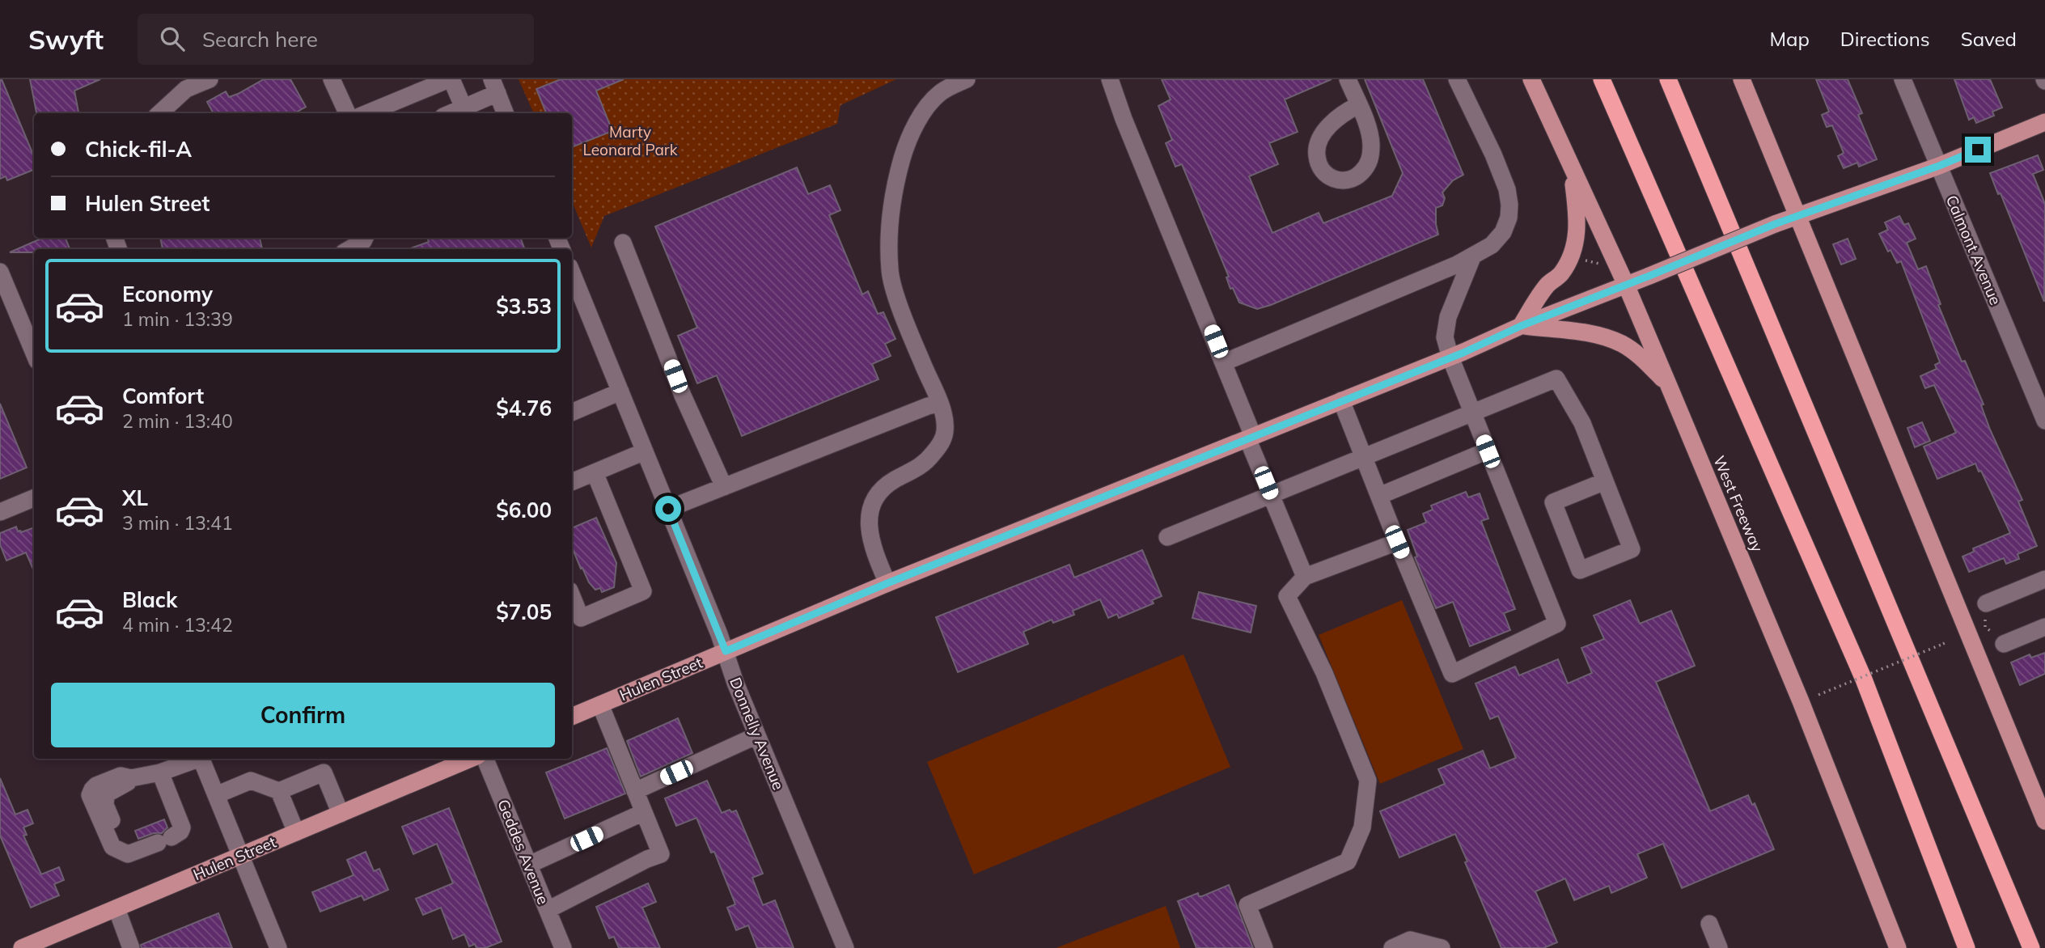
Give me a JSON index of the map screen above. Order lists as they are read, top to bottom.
{
  "streets": {
    "main road": ["West Freeway", "Hulen Street"],
    "street": ["Calmont Avenue", "Donnelly Avenue", "Geddes Avenue"]
  },
  "crossings": [
    ["Calmont Avenue", "Hulen Street"],
    ["West Freeway", "Hulen Street"],
    ["Hulen Street", "Donnelly Avenue"]
  ],
  "parks": ["Marty Leonard Park"],
  "page": {
    "header": "Swyft",
    "search": "Search here",
    "nav": ["Map", "Directions", "Saved"],
    "banner": ["Chick-fil-A", "Hulen Street"],
    "list": [
      {
        "name": "Economy",
        "note": "1 min · 13:39",
        "value": "$3.53"
      },
      {
        "name": "Comfort",
        "note": "2 min · 13:40",
        "value": "$4.76"
      },
      {
        "name": "XL",
        "note": "3 min · 13:41",
        "value": "$6.00"
      },
      {
        "name": "Black",
        "note": "4 min · 13:42",
        "value": "$7.05"
      }
    ],
    "buttons": "Confirm"
  }
}
